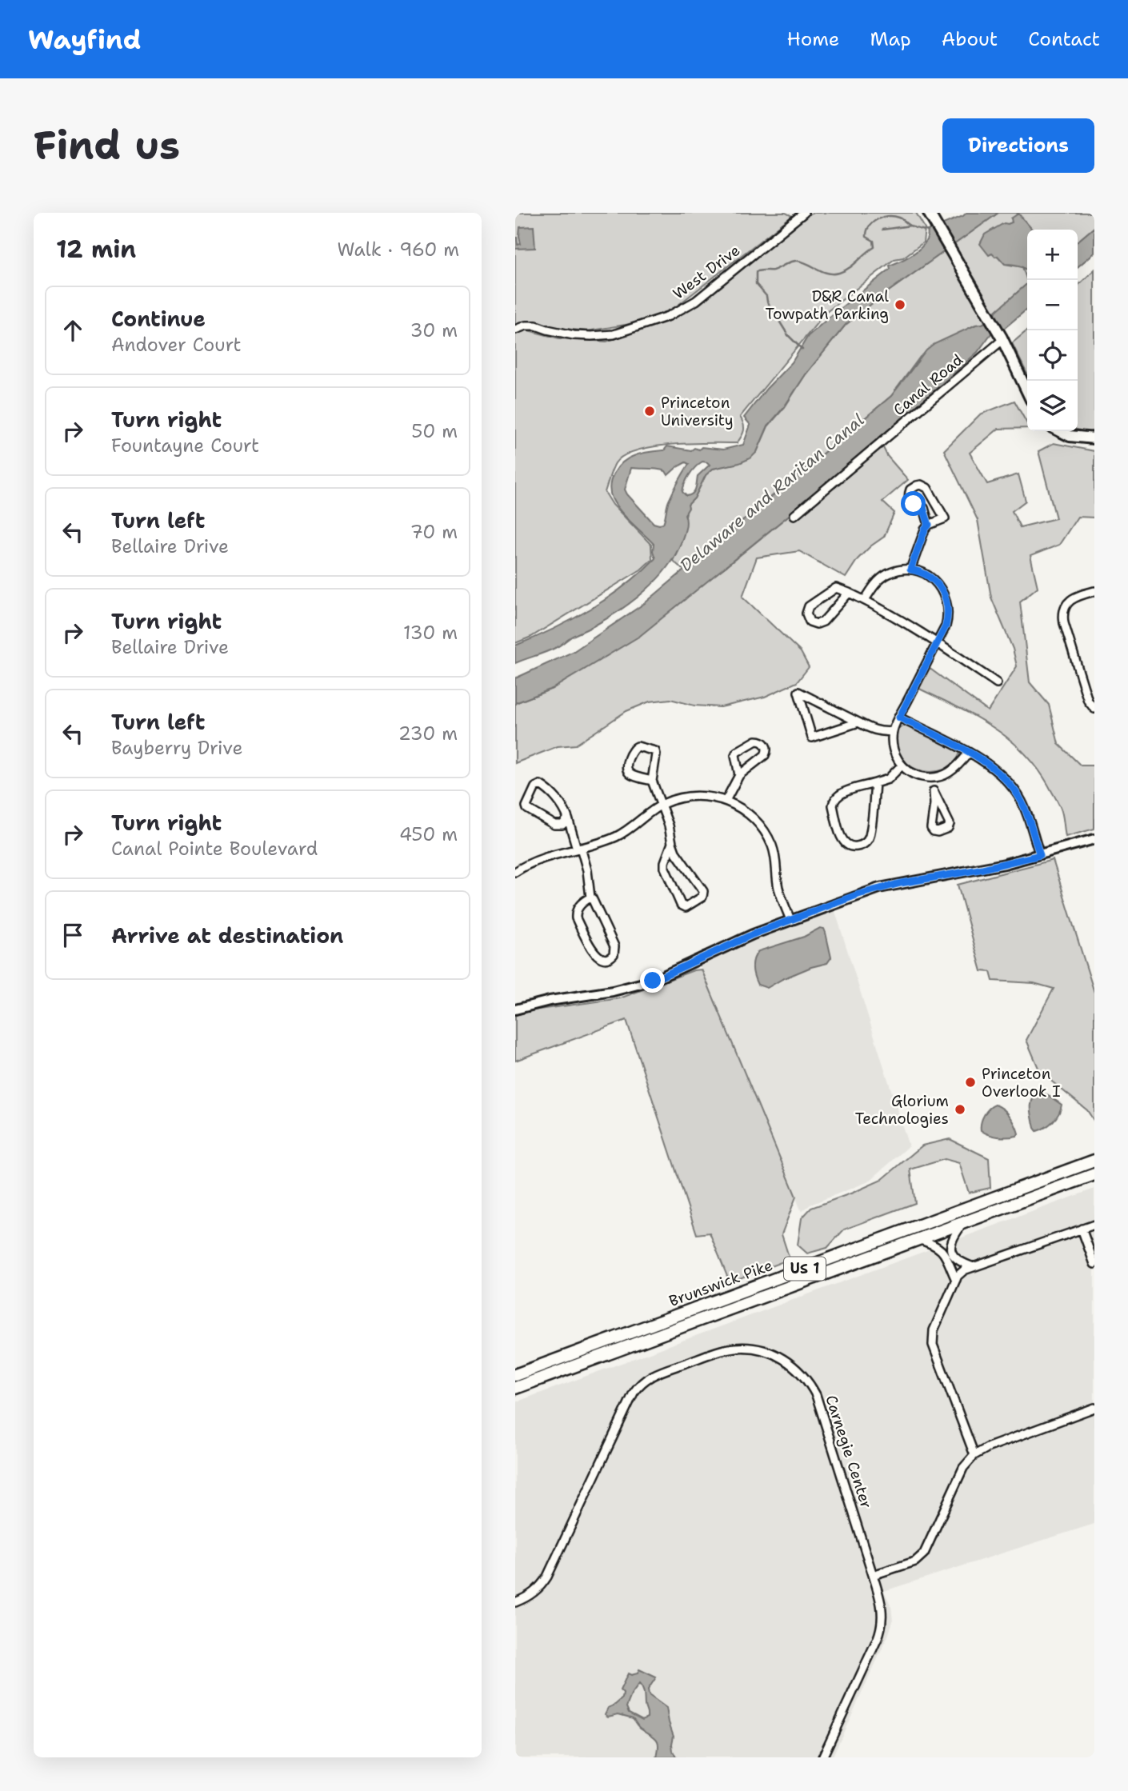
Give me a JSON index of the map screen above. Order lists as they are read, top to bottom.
{
  "streets": {
    "highway": ["US 1", "Brunswick Pike"],
    "street": ["West Drive", "Canal Road", "Carnegie Center"]
  },
  "water": ["Delaware and Raritan Canal"],
  "places": [
    "D&R Canal Towpath Parking",
    "Princeton University",
    "Princeton Overlook I",
    "Glorium Technologies"
  ],
  "page": {
    "header": "Wayfind",
    "nav": [
      "Home",
      "Map",
      "About",
      "Contact"
    ],
    "buttons": "Directions",
    "title": "Find us",
    "heading": ["12 min", "Walk · 960 m"],
    "map_buttons": ["+", "−"],
    "list": [
      ["Continue", "Andover Court", "30 m"],
      ["Turn right", "Fountayne Court", "50 m"],
      ["Turn left", "Bellaire Drive", "70 m"],
      ["Turn right", "Bellaire Drive", "130 m"],
      ["Turn left", "Bayberry Drive", "230 m"],
      ["Turn right", "Canal Pointe Boulevard", "450 m"],
      "Arrive at destination"
    ]
  }
}
